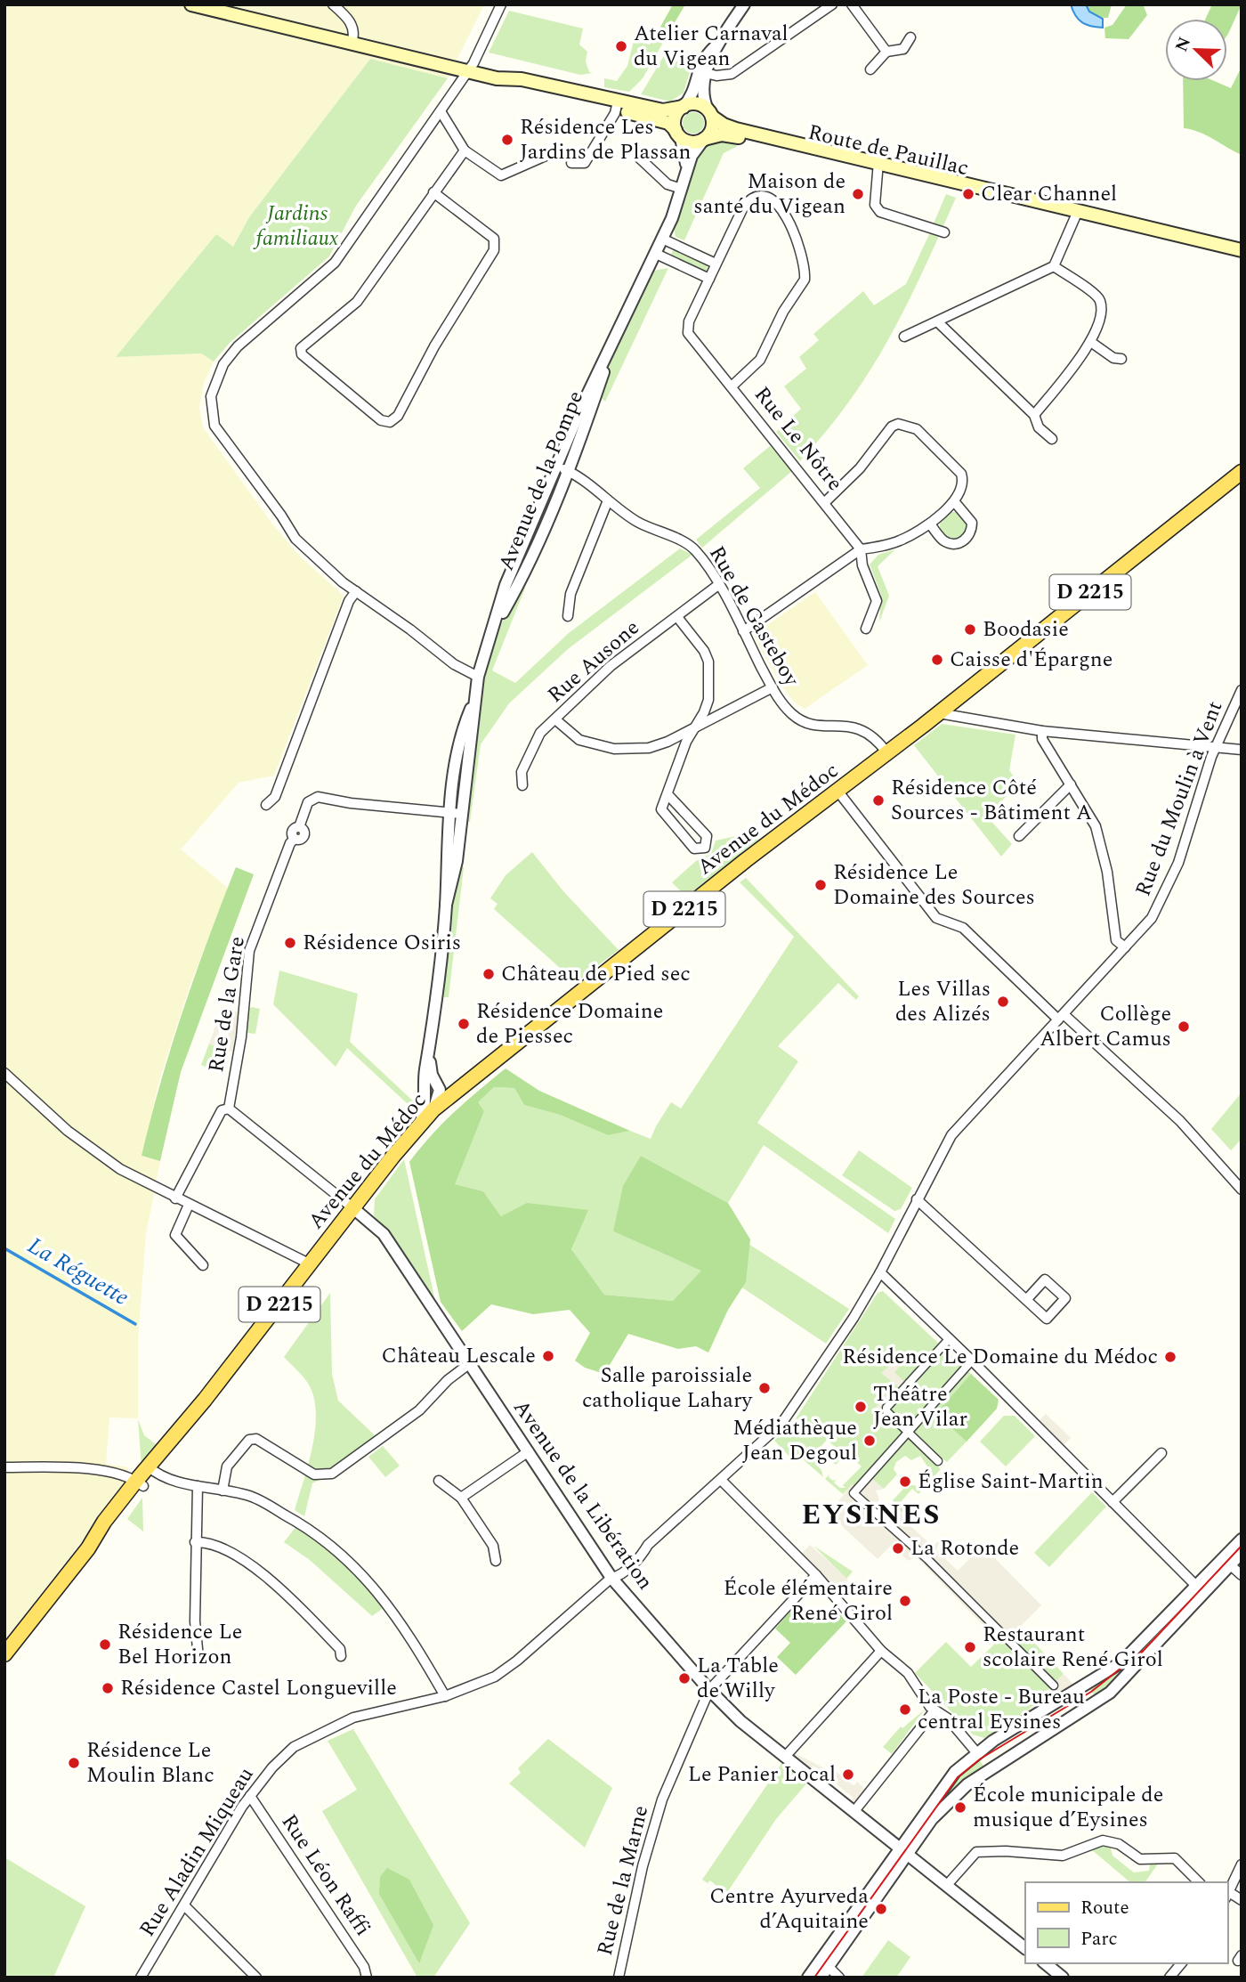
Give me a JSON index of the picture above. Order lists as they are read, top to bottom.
{
  "streets": {
    "main road": ["Route de Pauillac", "D 2215", "Avenue du Médoc"],
    "street": [
      "Rue Le Nôtre",
      "Avenue de la Pompe",
      "Rue de Gasteboy",
      "Rue Ausone",
      "Rue du Moulin à Vent",
      "Rue de la Gare",
      "Avenue de la Libération",
      "Rue Aladin Miqueau",
      "Rue Léon Raffi",
      "Rue de la Marne"
    ]
  },
  "crossings": [
    ["Route de Pauillac", "Avenue de la Pompe"],
    ["Avenue de la Pompe", "Rue de Gasteboy"],
    ["Avenue de la Pompe", "Avenue du Médoc"],
    ["Avenue de la Pompe", "Rue de la Gare"],
    ["Rue de Gasteboy", "Rue Ausone"],
    ["Rue de Gasteboy", "Avenue du Médoc"],
    ["Rue du Moulin à Vent", "Rue Aladin Miqueau"],
    ["Avenue du Médoc", "Avenue de la Libération"],
    ["Avenue de la Libération", "Rue Aladin Miqueau"],
    ["Avenue de la Libération", "Rue de la Marne"],
    ["Rue Aladin Miqueau", "Rue Léon Raffi"]
  ],
  "districts": ["EYSINES"],
  "water": ["La Réguette"],
  "parks": ["Jardins familiaux"],
  "places": [
    "Atelier Carnaval du Vigean",
    "Résidence Les Jardins de Plassan",
    "Maison de santé du Vigean",
    "Clear Channel",
    "Boodasie",
    "Caisse d'Épargne",
    "Résidence Côté Sources - Bâtiment A",
    "Résidence Le Domaine des Sources",
    "Résidence Osiris",
    "Château de Pied sec",
    "Les Villas des Alizés",
    "Résidence Domaine de Piessec",
    "Collège Albert Camus",
    "Château Lescale",
    "Résidence Le Domaine du Médoc",
    "Salle paroissiale catholique Lahary",
    "Théâtre Jean Vilar",
    "Médiathèque Jean Degoul",
    "Église Saint-Martin",
    "La Rotonde",
    "École élémentaire René Girol",
    "Résidence Le Bel Horizon",
    "Restaurant scolaire René Girol",
    "La Table de Willy",
    "Résidence Castel Longueville",
    "La Poste - Bureau central Eysines",
    "Résidence Le Moulin Blanc",
    "Le Panier Local",
    "École municipale de musique d’Eysines",
    "Centre Ayurveda d’Aquitaine"
  ],
  "legend": ["Route", "Parc"],
  "north": "top left"
}
